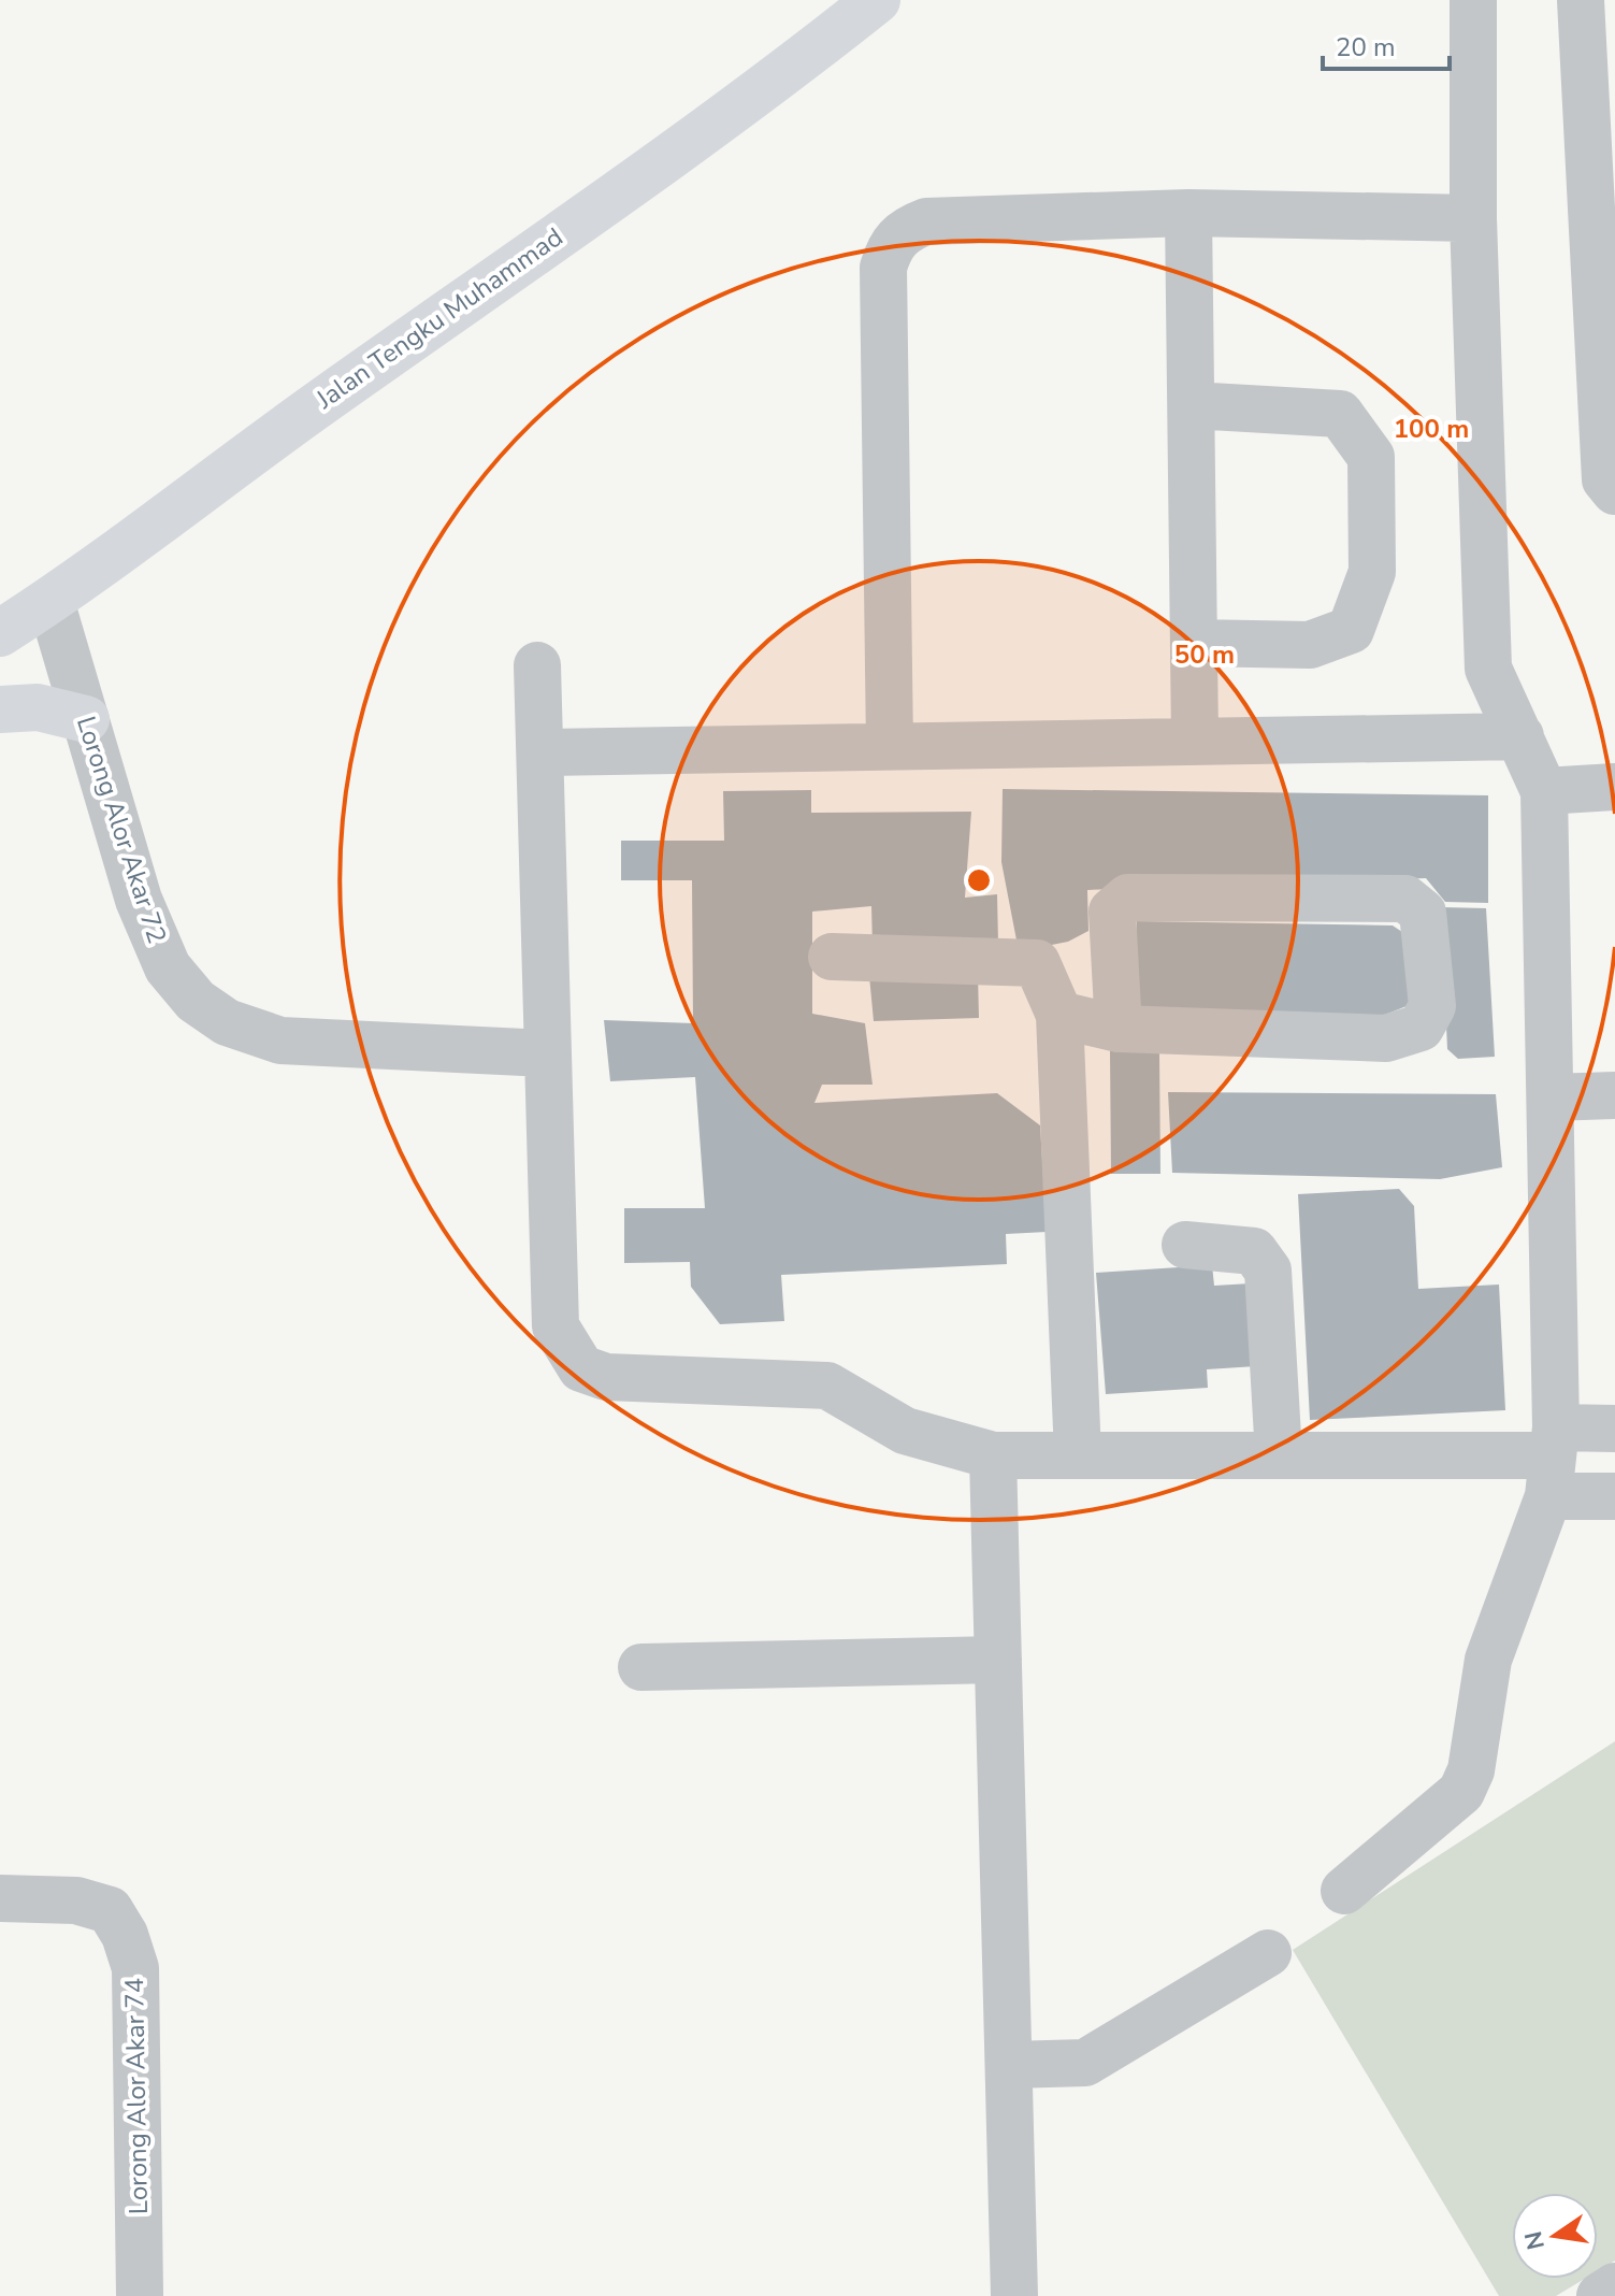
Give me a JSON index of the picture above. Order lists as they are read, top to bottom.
{
  "streets": {
    "main road": ["Jalan Tengku Muhammad"],
    "street": ["Lorong Alor Akar 72", "Lorong Alor Akar 74"]
  },
  "crossings": [
    ["Jalan Tengku Muhammad", "Lorong Alor Akar 72"]
  ],
  "scale_bar": "20 m",
  "north": "left",
  "rings": ["100 m", "50 m"]
}
